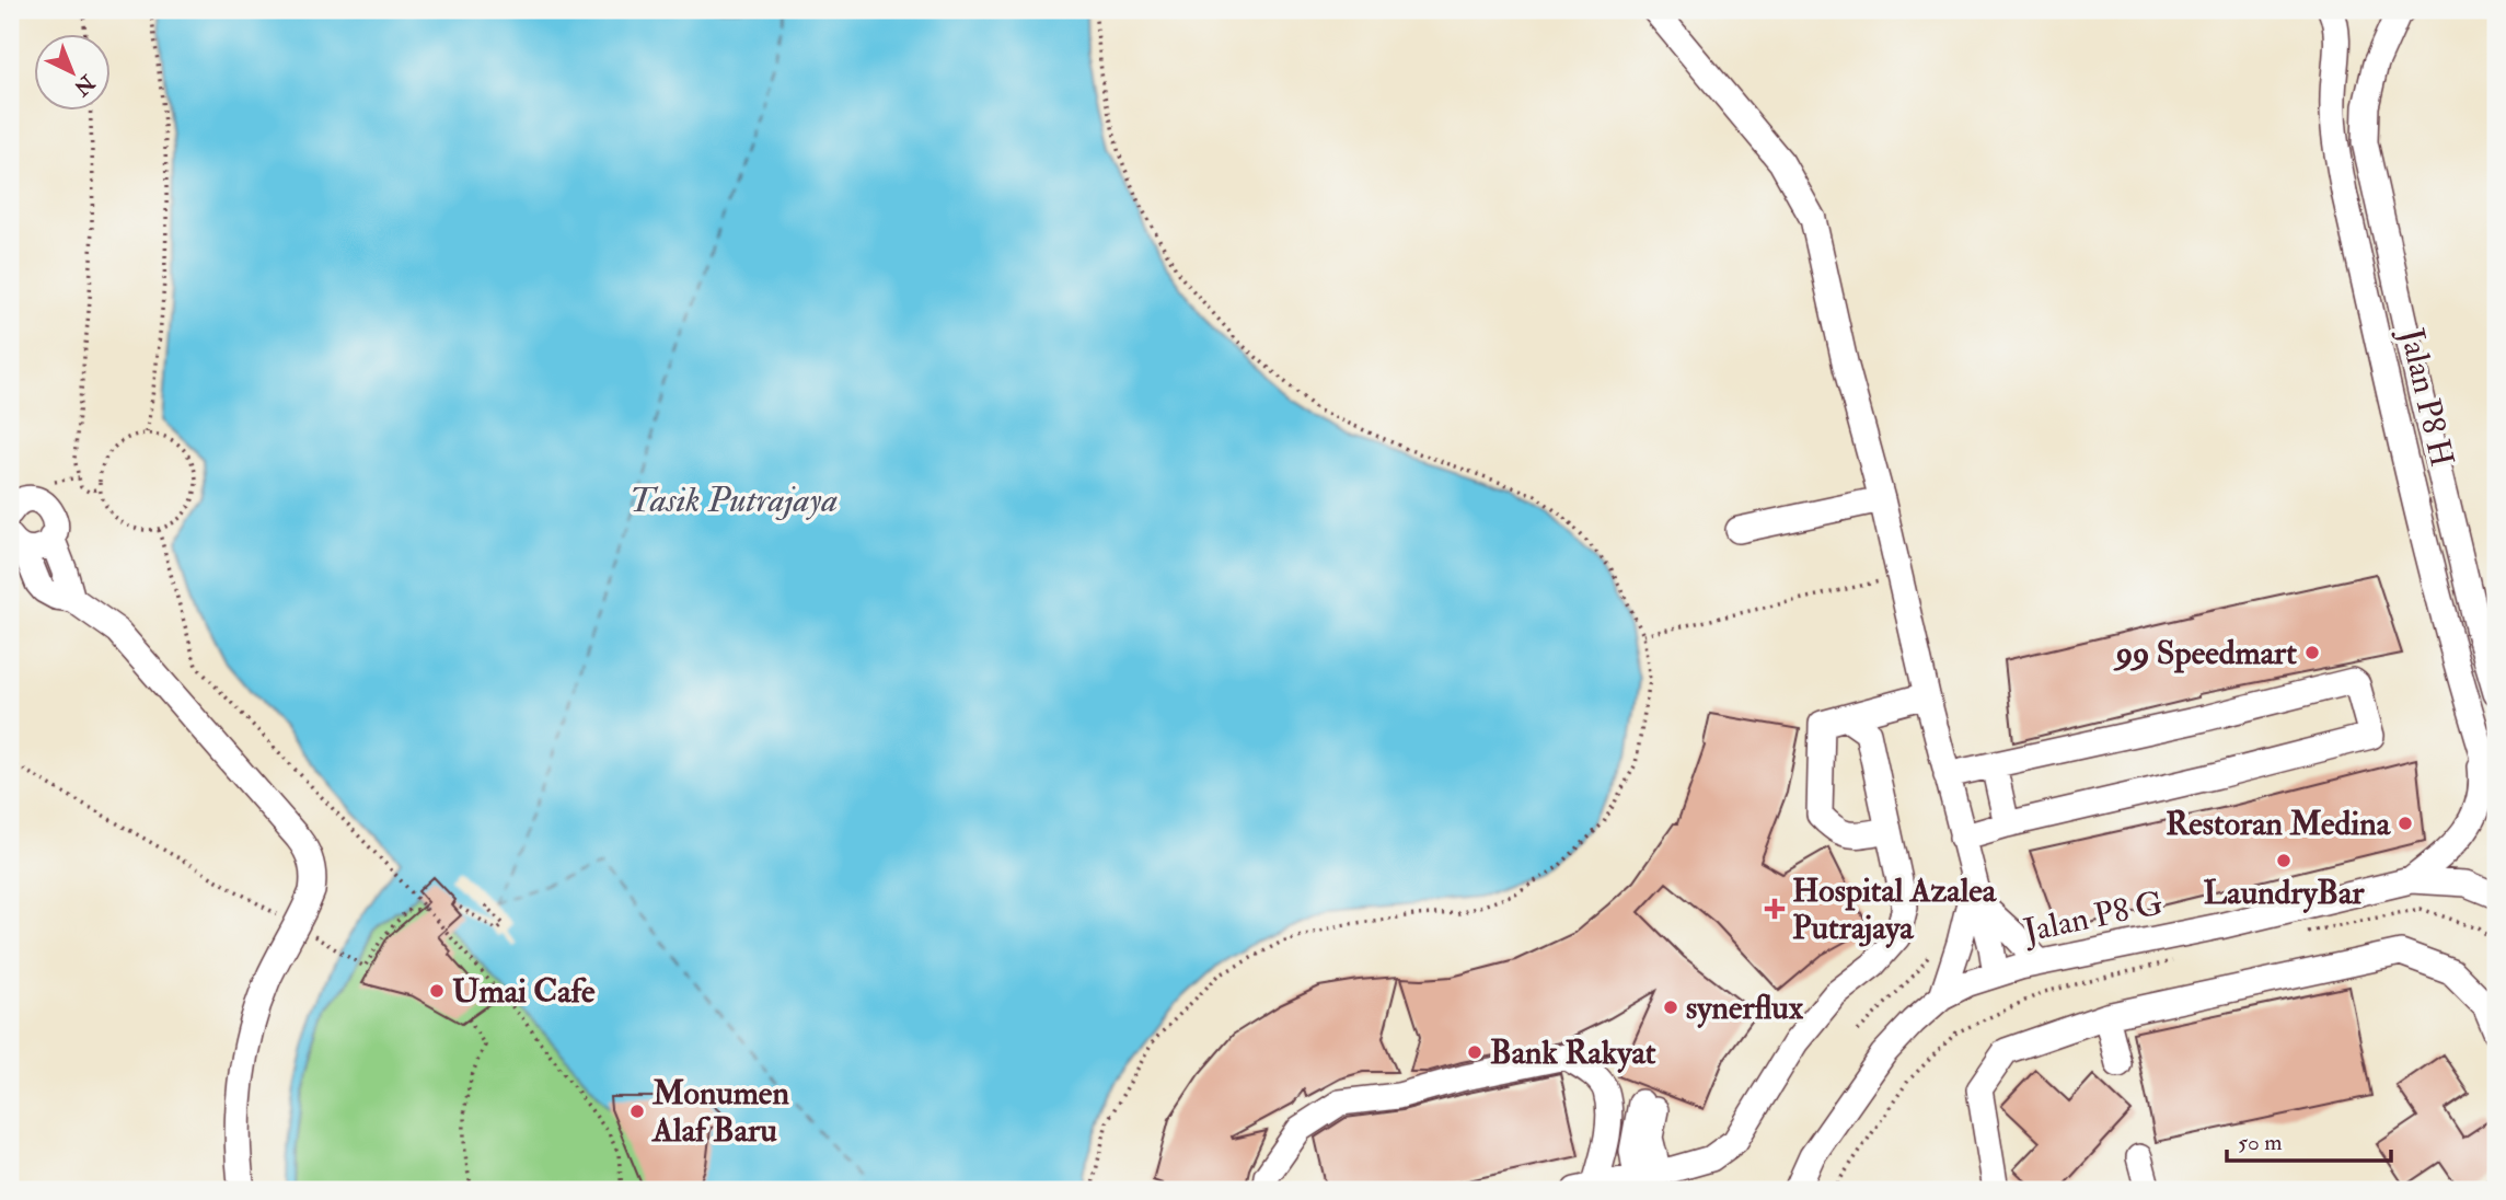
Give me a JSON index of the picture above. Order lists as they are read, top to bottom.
{
  "streets": {
    "street": ["Jalan P8 H", "Jalan P8 G"]
  },
  "crossings": [
    ["Jalan P8 H", "Jalan P8 G"]
  ],
  "water": ["Tasik Putrajaya"],
  "places": {
    "other": [
      "99 Speedmart",
      "Restoran Medina",
      "LaundryBar",
      "Umai Cafe",
      "synerflux",
      "Bank Rakyat",
      "Monumen Alaf Baru"
    ],
    "health": ["Hospital Azalea Putrajaya"]
  },
  "scale_bar": "50 m",
  "north": "bottom right"
}
